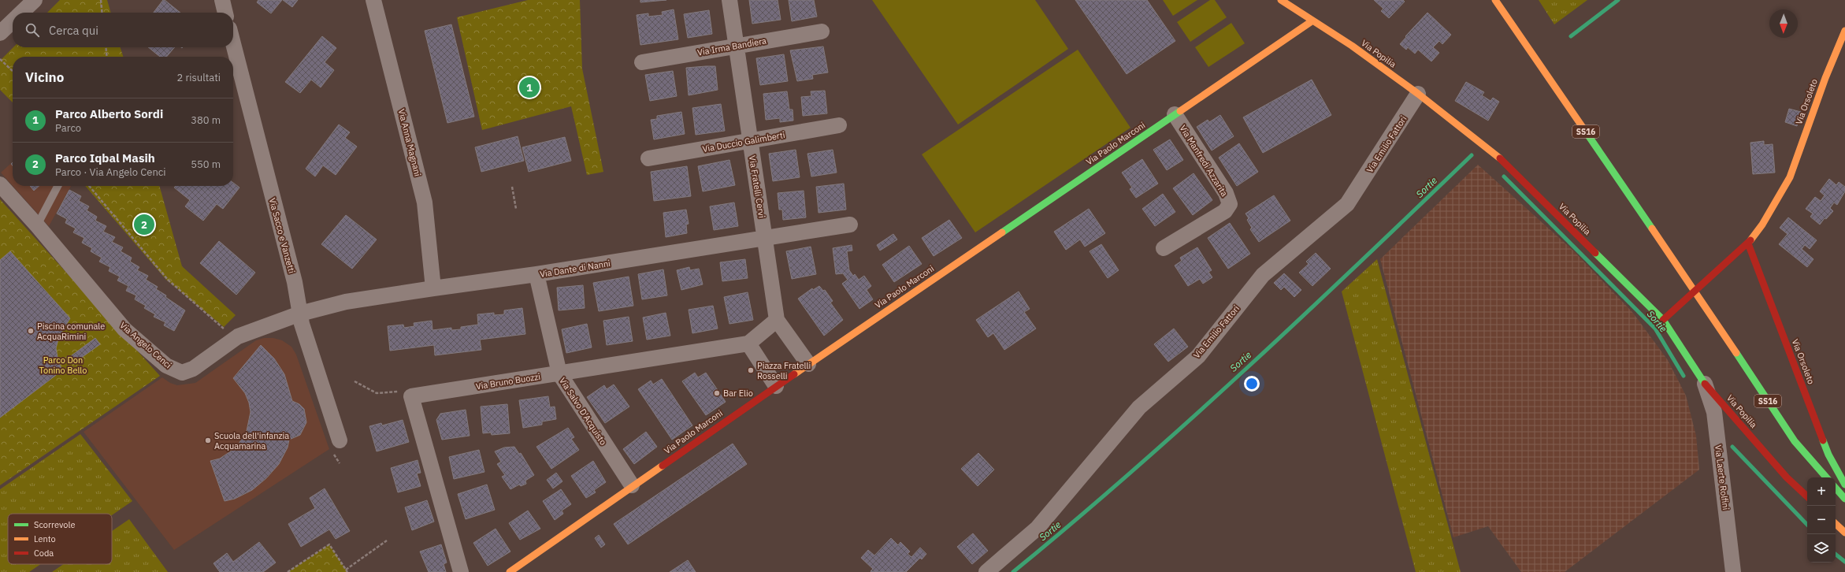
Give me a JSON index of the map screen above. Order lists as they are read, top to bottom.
{
  "streets": {
    "street": [
      "Via Irma Bandiera",
      "Via Popilia",
      "Via Orsoleto",
      "SS16",
      "Via Duccio Galimberti",
      "Via Anna Magnani",
      "Via Paolo Marconi",
      "Via Emilio Fattori",
      "Via Manfredi Azzarita",
      "Via Fratelli Cervi",
      "Via Sacco e Vanzetti",
      "Via Dante di Nanni",
      "Via Angelo Cenci",
      "Via Bruno Buozzi",
      "Via Salvo D'Acquisto",
      "Via Laerte Rolfini"
    ]
  },
  "crossings": [
    ["Via Irma Bandiera", "Via Fratelli Cervi"],
    ["Via Popilia", "Via Orsoleto"],
    ["Via Popilia", "Via Paolo Marconi"],
    ["Via Popilia", "Via Emilio Fattori"],
    ["Via Popilia", "Via Laerte Rolfini"],
    ["Via Duccio Galimberti", "Via Fratelli Cervi"],
    ["Via Anna Magnani", "Via Dante di Nanni"],
    ["Via Paolo Marconi", "Via Manfredi Azzarita"],
    ["Via Paolo Marconi", "Via Fratelli Cervi"],
    ["Via Paolo Marconi", "Via Salvo D'Acquisto"],
    ["Via Fratelli Cervi", "Via Dante di Nanni"],
    ["Via Sacco e Vanzetti", "Via Dante di Nanni"],
    ["Via Sacco e Vanzetti", "Via Angelo Cenci"],
    ["Via Dante di Nanni", "Via Angelo Cenci"],
    ["Via Dante di Nanni", "Via Salvo D'Acquisto"],
    ["Via Bruno Buozzi", "Via Salvo D'Acquisto"]
  ],
  "water": ["Sortie"],
  "parks": ["Parco Don Tonino Bello"],
  "places": [
    "Piscina comunale AcquaRimini",
    "Piazza Fratelli Rosselli",
    "Bar Elio",
    "Scuola dell'infanzia Acquamarina"
  ],
  "legend": ["Scorrevole", "Lento", "Coda"],
  "north": "bottom",
  "page": {
    "search": "Cerca qui",
    "heading": ["Vicino", "2 risultati"],
    "pins": ["1", "2"],
    "list": [
      {
        "mark": "1",
        "name": "Parco Alberto Sordi",
        "note": "Parco",
        "value": "380 m"
      },
      {
        "mark": "2",
        "name": "Parco Iqbal Masih",
        "note": "Parco · Via Angelo Cenci",
        "value": "550 m"
      }
    ],
    "map_buttons": ["+", "−"]
  }
}
